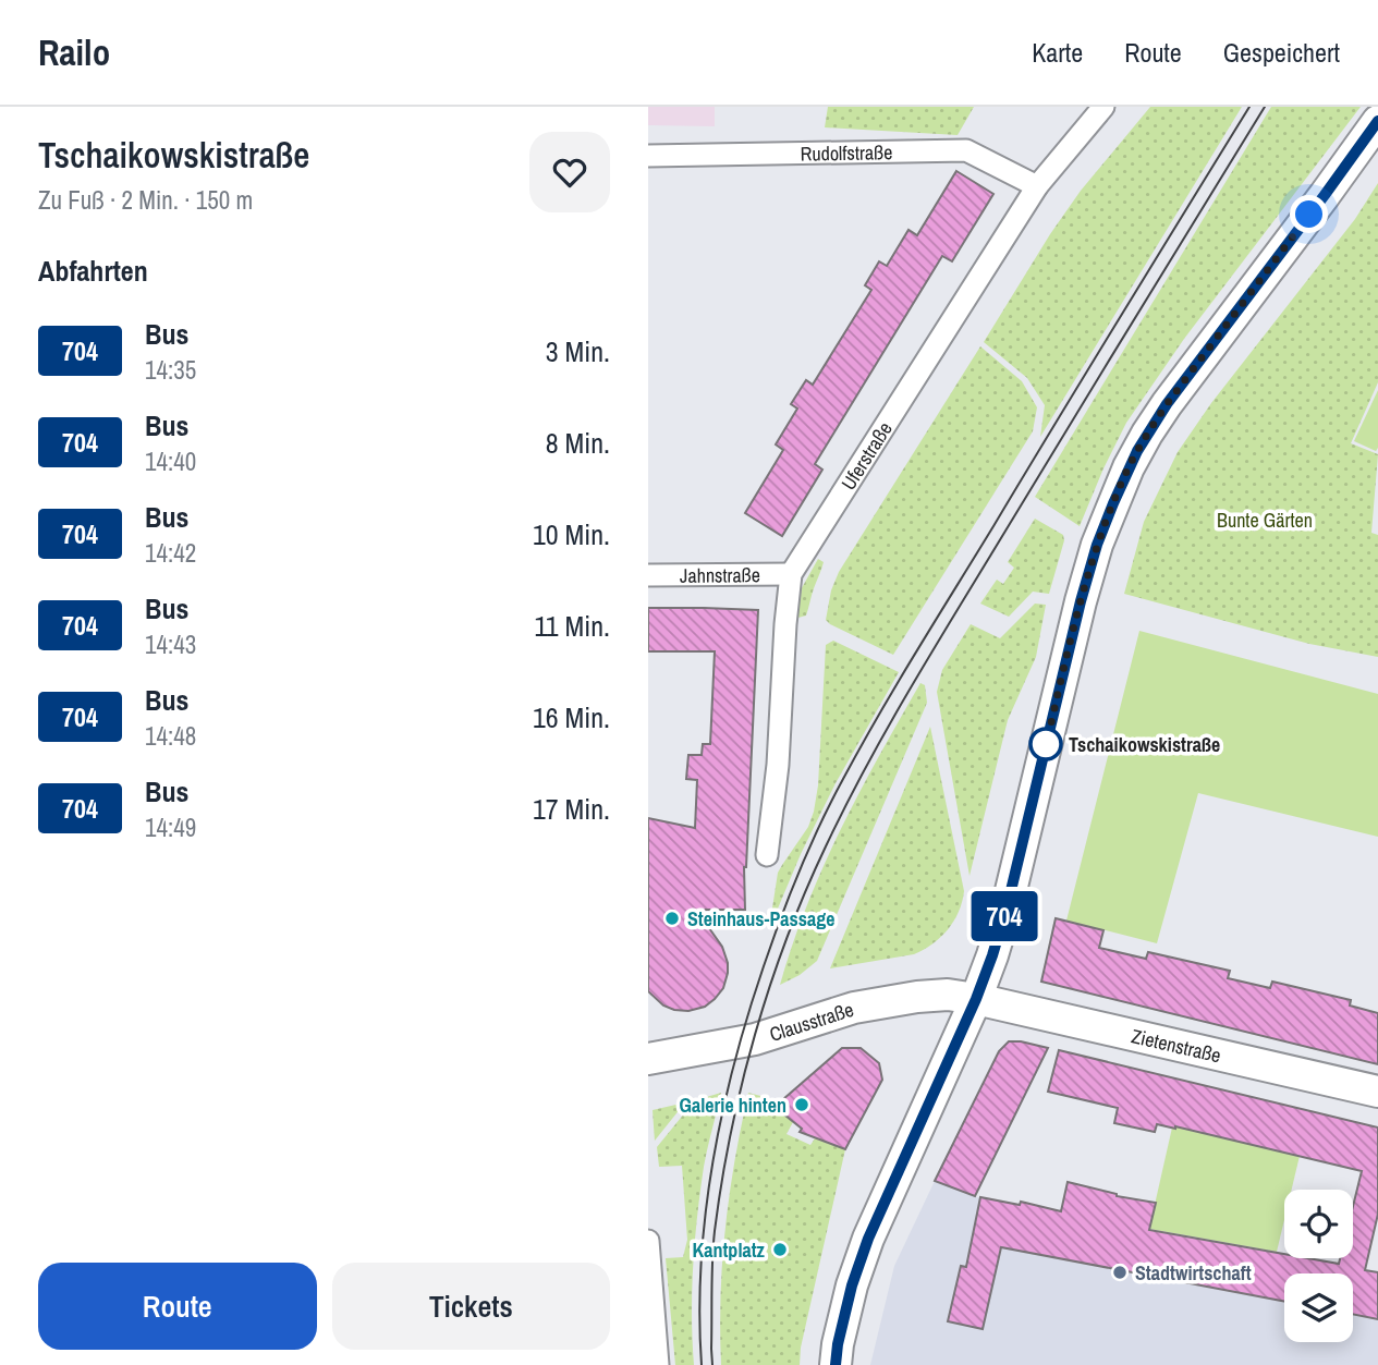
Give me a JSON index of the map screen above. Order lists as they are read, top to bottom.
{
  "streets": {
    "main road": ["Clausstraße", "Zietenstraße"],
    "street": ["Rudolfstraße", "Uferstraße", "Jahnstraße"]
  },
  "crossings": [
    ["Rudolfstraße", "Uferstraße"],
    ["Uferstraße", "Jahnstraße"],
    ["Clausstraße", "Zietenstraße"]
  ],
  "parks": ["Bunte Gärten"],
  "places": [
    "Tschaikowskistraße",
    "Steinhaus-Passage",
    "Galerie hinten",
    "Kantplatz",
    "Stadtwirtschaft"
  ],
  "lines": ["bus line 704"],
  "page": {
    "header": "Railo",
    "nav": ["Karte", "Route", "Gespeichert"],
    "heading": [
      ["Tschaikowskistraße", "Zu Fuß · 2 Min. · 150 m"],
      "Abfahrten"
    ],
    "on_map": "704",
    "list": [
      {
        "mark": "704",
        "name": "Bus",
        "note": "14:35",
        "value": "3 Min."
      },
      {
        "mark": "704",
        "name": "Bus",
        "note": "14:40",
        "value": "8 Min."
      },
      {
        "mark": "704",
        "name": "Bus",
        "note": "14:42",
        "value": "10 Min."
      },
      {
        "mark": "704",
        "name": "Bus",
        "note": "14:43",
        "value": "11 Min."
      },
      {
        "mark": "704",
        "name": "Bus",
        "note": "14:48",
        "value": "16 Min."
      },
      {
        "mark": "704",
        "name": "Bus",
        "note": "14:49",
        "value": "17 Min."
      }
    ],
    "buttons": ["Route", "Tickets"]
  }
}
